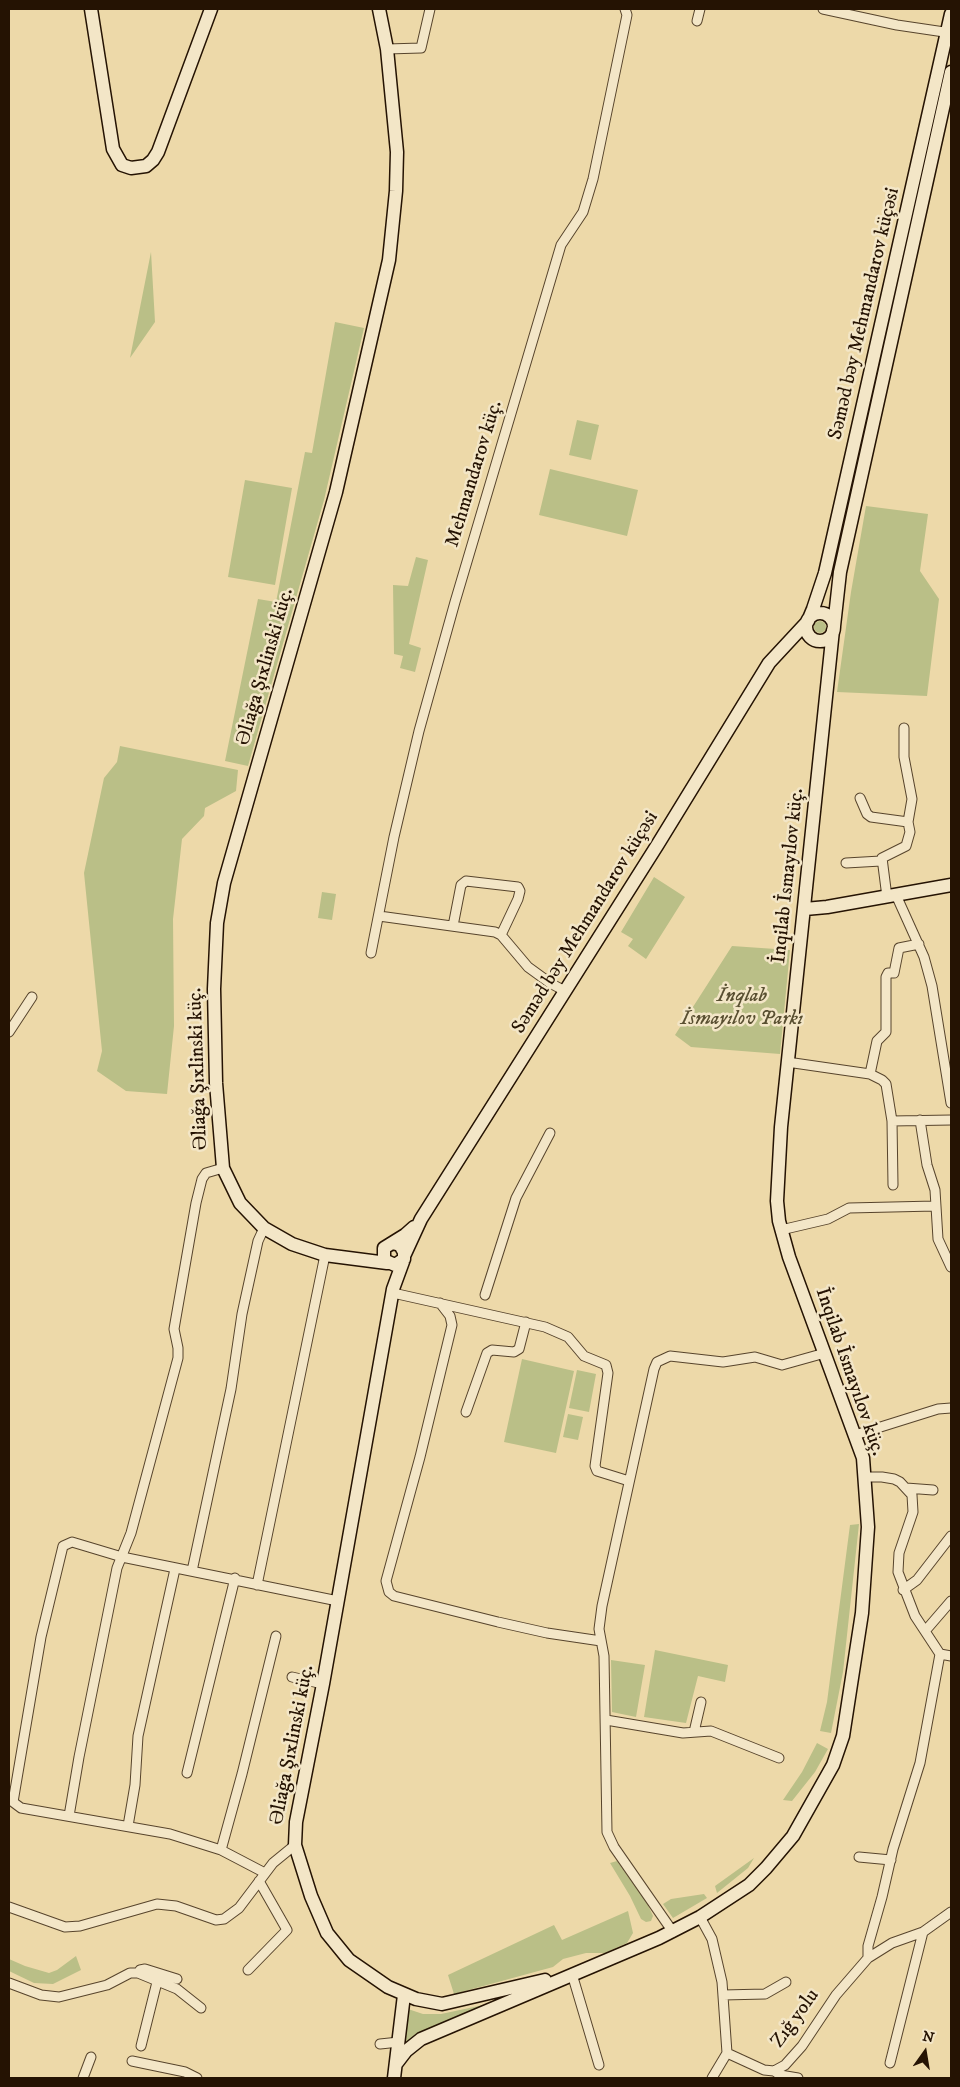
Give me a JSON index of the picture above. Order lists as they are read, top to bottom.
{
  "streets": {
    "main road": ["Səməd bəy Mehmandarov küçəsi", "Əliağa Şıxlinski küç.", "İnqilab İsmayılov küç."],
    "street": ["Mehmandarov küç.", "Zığ yolu"]
  },
  "crossings": [
    ["Səməd bəy Mehmandarov küçəsi", "İnqilab İsmayılov küç."],
    ["Əliağa Şıxlinski küç.", "İnqilab İsmayılov küç."]
  ],
  "parks": ["İnqlab İsmayılov Parkı"],
  "north": "top"
}
